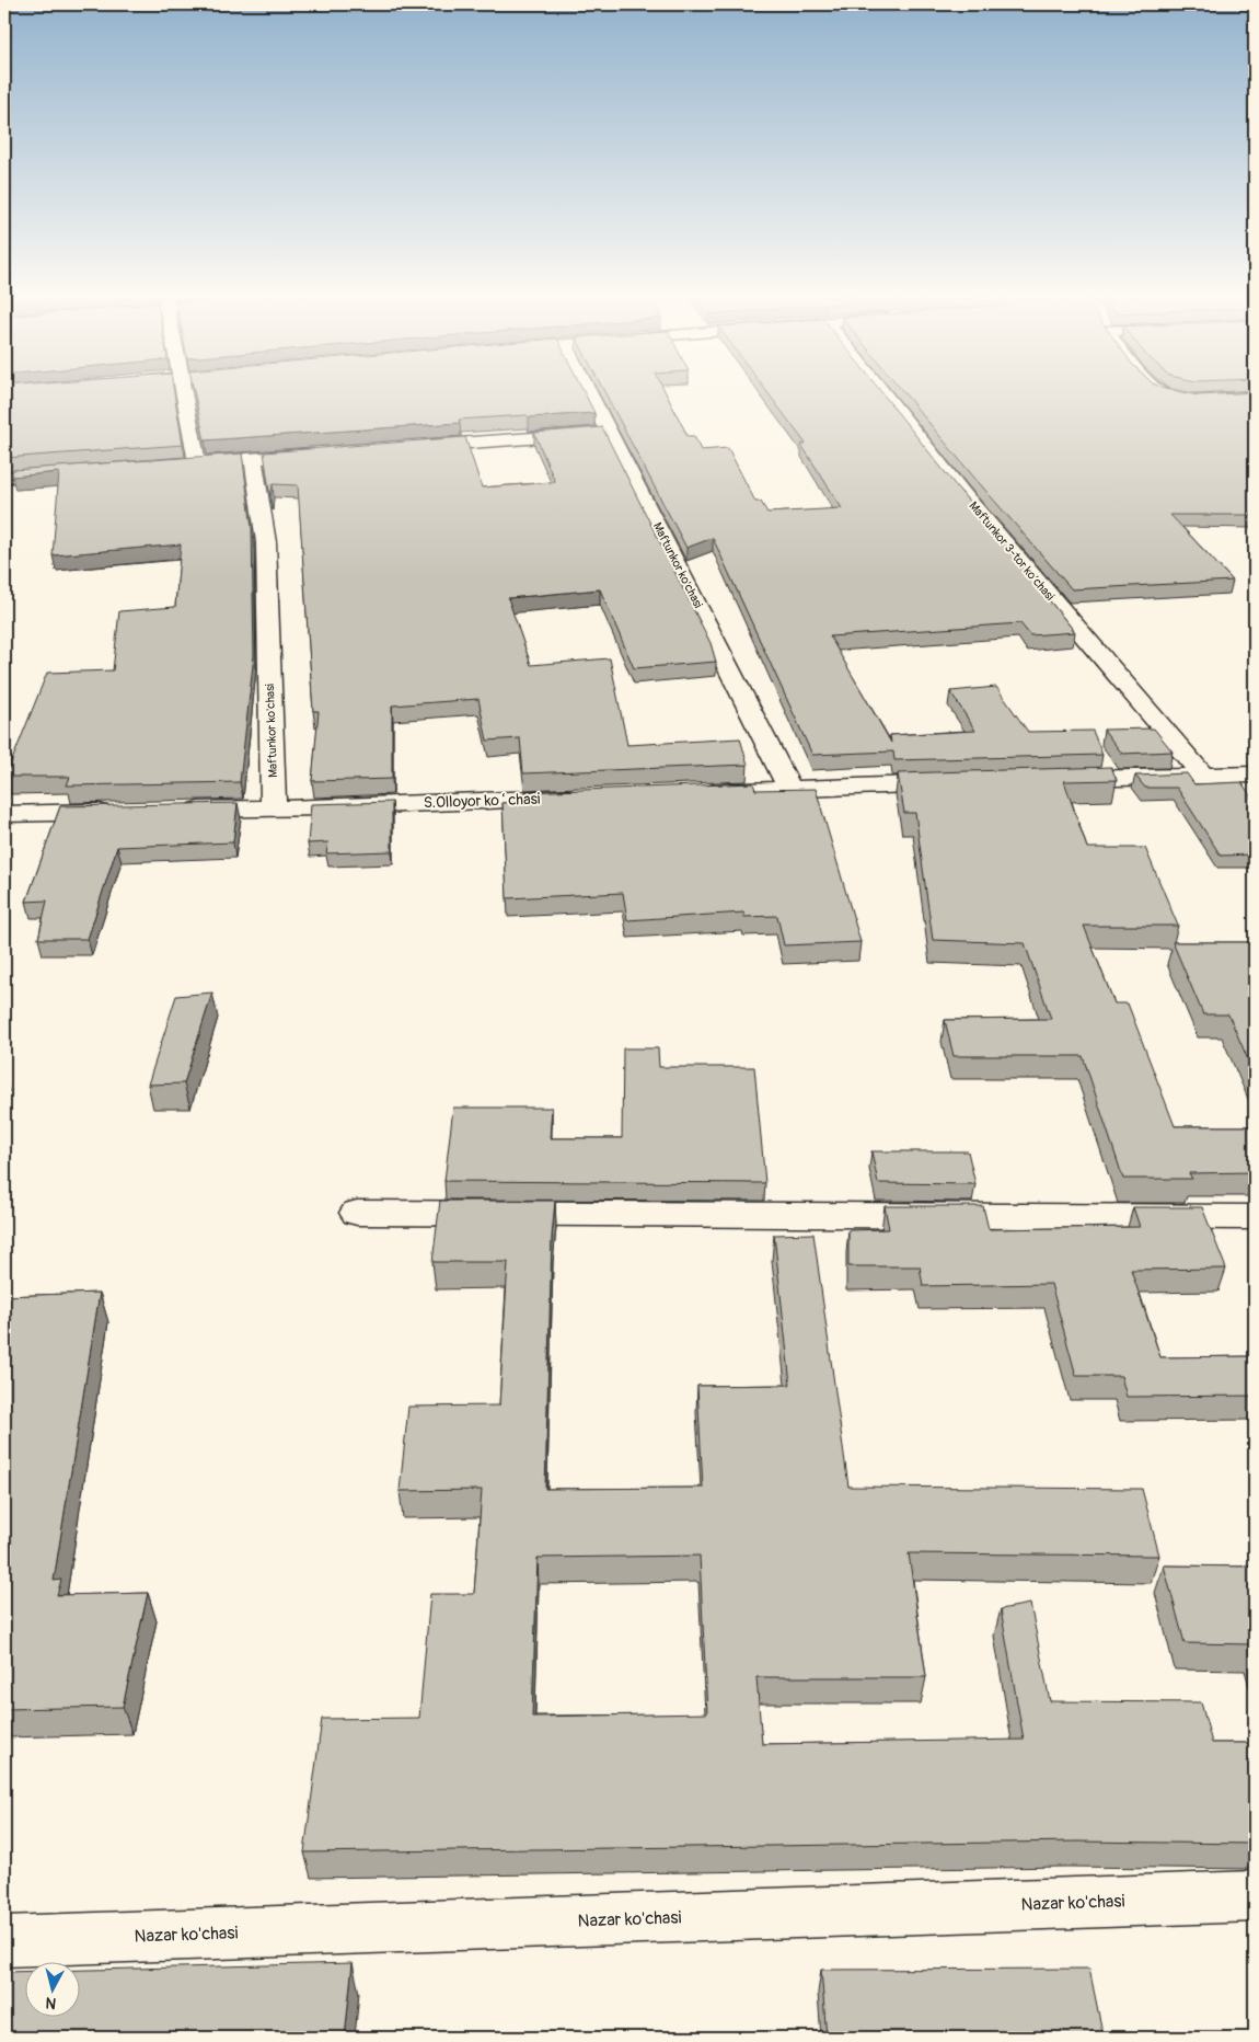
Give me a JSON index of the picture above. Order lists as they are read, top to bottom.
{
  "streets": {
    "street": [
      "Maftunkor 3-tor koʼchasi",
      "Maftunkor ko'chasi",
      "S.Olloyor koʻchasi",
      "Nazar ko'chasi"
    ]
  },
  "crossings": [
    ["Maftunkor ko'chasi", "S.Olloyor koʻchasi"]
  ],
  "north": "bottom"
}
